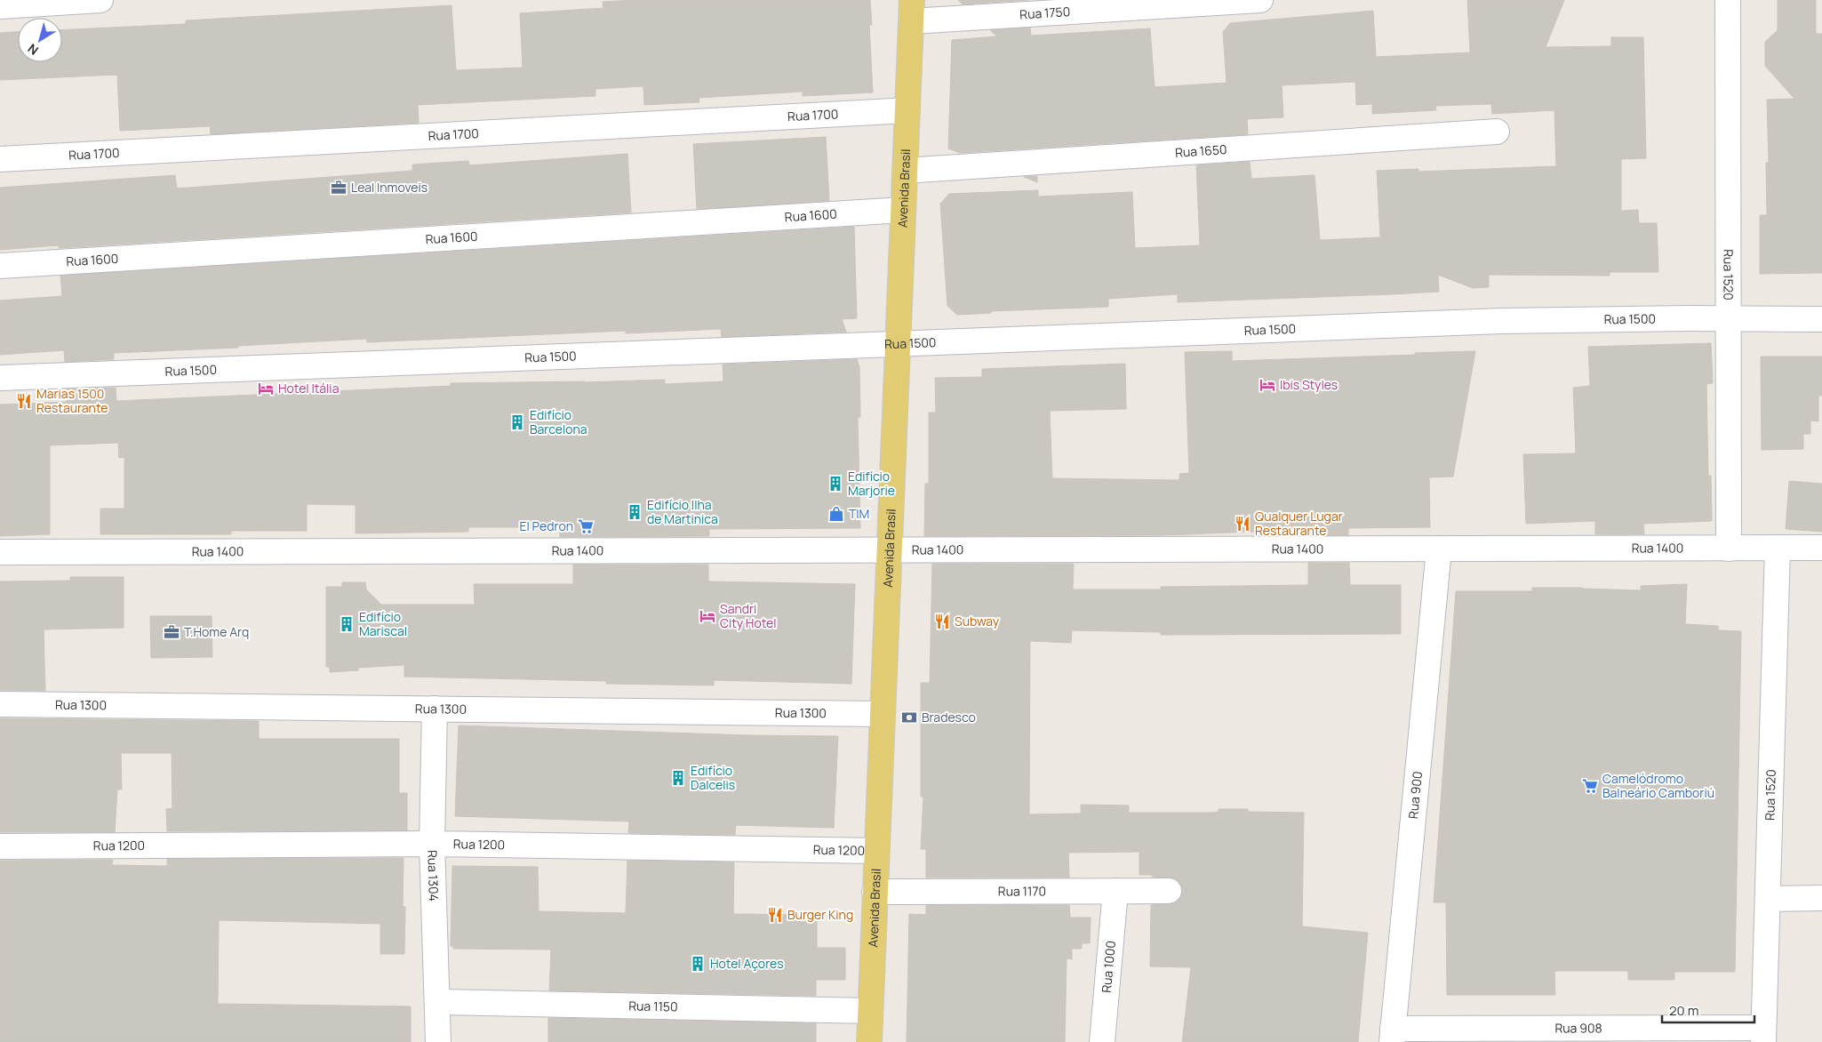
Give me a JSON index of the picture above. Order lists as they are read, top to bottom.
{
  "streets": {
    "main road": ["Avenida Brasil"],
    "street": [
      "Rua 1750",
      "Rua 1700",
      "Rua 1650",
      "Rua 1600",
      "Rua 1520",
      "Rua 1500",
      "Rua 1400",
      "Rua 1300",
      "Rua 900",
      "Rua 1200",
      "Rua 1304",
      "Rua 1170",
      "Rua 1000",
      "Rua 1150",
      "Rua 908"
    ]
  },
  "crossings": [
    ["Rua 1750", "Avenida Brasil"],
    ["Rua 1700", "Avenida Brasil"],
    ["Rua 1650", "Avenida Brasil"],
    ["Avenida Brasil", "Rua 1600"],
    ["Avenida Brasil", "Rua 1500"],
    ["Avenida Brasil", "Rua 1400"],
    ["Avenida Brasil", "Rua 1300"],
    ["Avenida Brasil", "Rua 1200"],
    ["Avenida Brasil", "Rua 1170"],
    ["Avenida Brasil", "Rua 1150"],
    ["Rua 1520", "Rua 1500"],
    ["Rua 1520", "Rua 1400"],
    ["Rua 1520", "Rua 908"],
    ["Rua 1400", "Rua 900"],
    ["Rua 1300", "Rua 1304"],
    ["Rua 900", "Rua 908"],
    ["Rua 1200", "Rua 1304"],
    ["Rua 1304", "Rua 1150"],
    ["Rua 1170", "Rua 1000"]
  ],
  "places": {
    "office": ["Leal Inmoveis", "T.Home Arq"],
    "hotel": ["Ibis Styles", "Hotel Itália", "Sandri City Hotel"],
    "restaurant": [
      "Marias 1500 Restaurante",
      "Qualquer Lugar Restaurante",
      "Subway",
      "Burger King"
    ],
    "building": [
      "Edifício Barcelona",
      "Edifício Marjorie",
      "Edifício Ilha de Martinica",
      "Edifício Mariscal",
      "Edifício Dalcelis",
      "Hotel Açores"
    ],
    "shop": ["TIM"],
    "supermarket": ["El Pedron", "Camelódromo Balneário Camboriú"],
    "bank": ["Bradesco"]
  },
  "scale_bar": "20 m",
  "north": "bottom left"
}
